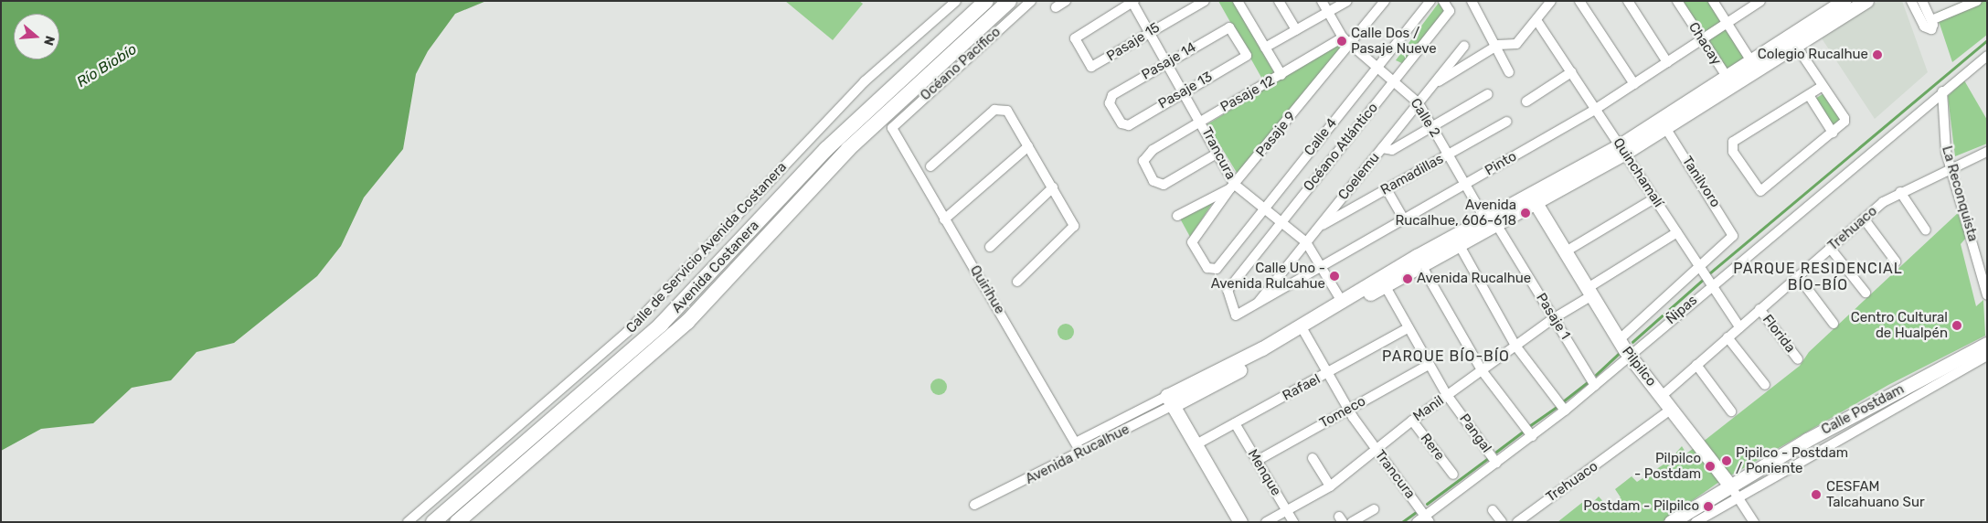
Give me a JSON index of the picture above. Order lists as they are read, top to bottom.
{
  "streets": {
    "main road": ["Avenida Costanera"],
    "street": [
      "Pasaje 15",
      "Chacay",
      "Pasaje 14",
      "Océano Pacífico",
      "Pasaje 13",
      "Pasaje 12",
      "Calle 2",
      "Pasaje 9",
      "Calle 4",
      "Océano Atlántico",
      "Trancura",
      "Pinto",
      "Quinchamalí",
      "Ramadillas",
      "Coelemu",
      "Tanilvoro",
      "La Reconquista",
      "Trehuaco",
      "Calle de Servicio Avenida Costanera",
      "Quirihue",
      "Ñipas",
      "Pasaje 1",
      "Florida",
      "Pilpilco",
      "Rafael",
      "Manil",
      "Calle Postdam",
      "Tomeco",
      "Pangal",
      "Rere",
      "Avenida Rucalhue",
      "Menque"
    ]
  },
  "crossings": [
    ["Pasaje 15", "Trancura"],
    ["Chacay", "Pinto"],
    ["Chacay", "Avenida Rucalhue"],
    ["Pasaje 14", "Pasaje 13"],
    ["Pasaje 14", "Trancura"],
    ["Océano Pacífico", "Quirihue"],
    ["Pasaje 13", "Trancura"],
    ["Pasaje 12", "Calle 2"],
    ["Pasaje 12", "Pasaje 9"],
    ["Pasaje 12", "Trancura"],
    ["Calle 2", "Pasaje 9"],
    ["Calle 2", "Calle 4"],
    ["Calle 2", "Océano Atlántico"],
    ["Calle 2", "Pinto"],
    ["Calle 2", "Ramadillas"],
    ["Calle 2", "Coelemu"],
    ["Calle 2", "Pasaje 1"],
    ["Calle 2", "Avenida Rucalhue"],
    ["Pasaje 9", "Calle 4"],
    ["Pasaje 9", "Trancura"],
    ["Calle 4", "Trancura"],
    ["Océano Atlántico", "Trancura"],
    ["Océano Atlántico", "Pinto"],
    ["Trancura", "Pinto"],
    ["Trancura", "Coelemu"],
    ["Trancura", "Ñipas"],
    ["Trancura", "Rafael"],
    ["Trancura", "Manil"],
    ["Trancura", "Tomeco"],
    ["Trancura", "Avenida Rucalhue"],
    ["Pinto", "Quinchamalí"],
    ["Pinto", "Coelemu"],
    ["Quinchamalí", "Trehuaco"],
    ["Quinchamalí", "Ñipas"],
    ["Quinchamalí", "Manil"],
    ["Quinchamalí", "Avenida Rucalhue"],
    ["Ramadillas", "Coelemu"],
    ["Tanilvoro", "Ñipas"],
    ["Tanilvoro", "Avenida Rucalhue"],
    ["La Reconquista", "Trehuaco"],
    ["La Reconquista", "Ñipas"],
    ["Trehuaco", "Florida"],
    ["Trehuaco", "Pilpilco"],
    ["Quirihue", "Avenida Rucalhue"],
    ["Ñipas", "Pasaje 1"],
    ["Ñipas", "Pilpilco"],
    ["Ñipas", "Pangal"],
    ["Pasaje 1", "Manil"],
    ["Pasaje 1", "Avenida Rucalhue"],
    ["Pilpilco", "Manil"],
    ["Pilpilco", "Calle Postdam"],
    ["Pilpilco", "Avenida Rucalhue"],
    ["Rafael", "Pangal"],
    ["Rafael", "Menque"],
    ["Manil", "Pangal"],
    ["Manil", "Rere"],
    ["Manil", "Menque"],
    ["Tomeco", "Pangal"],
    ["Tomeco", "Menque"],
    ["Pangal", "Avenida Rucalhue"]
  ],
  "districts": ["PARQUE RESIDENCIAL BÍO-BÍO", "PARQUE BÍO-BÍO"],
  "water": ["Río Biobío"],
  "places": [
    "Calle Dos / Pasaje Nueve",
    "Colegio Rucalhue",
    "Avenida Rucalhue, 606-618",
    "Calle Uno - Avenida Rulcahue",
    "Avenida Rucalhue",
    "Centro Cultural de Hualpén",
    "Pipilco - Postdam / Poniente",
    "Pilpilco - Postdam",
    "CESFAM Talcahuano Sur",
    "Postdam - Pilpilco"
  ],
  "north": "right"
}
